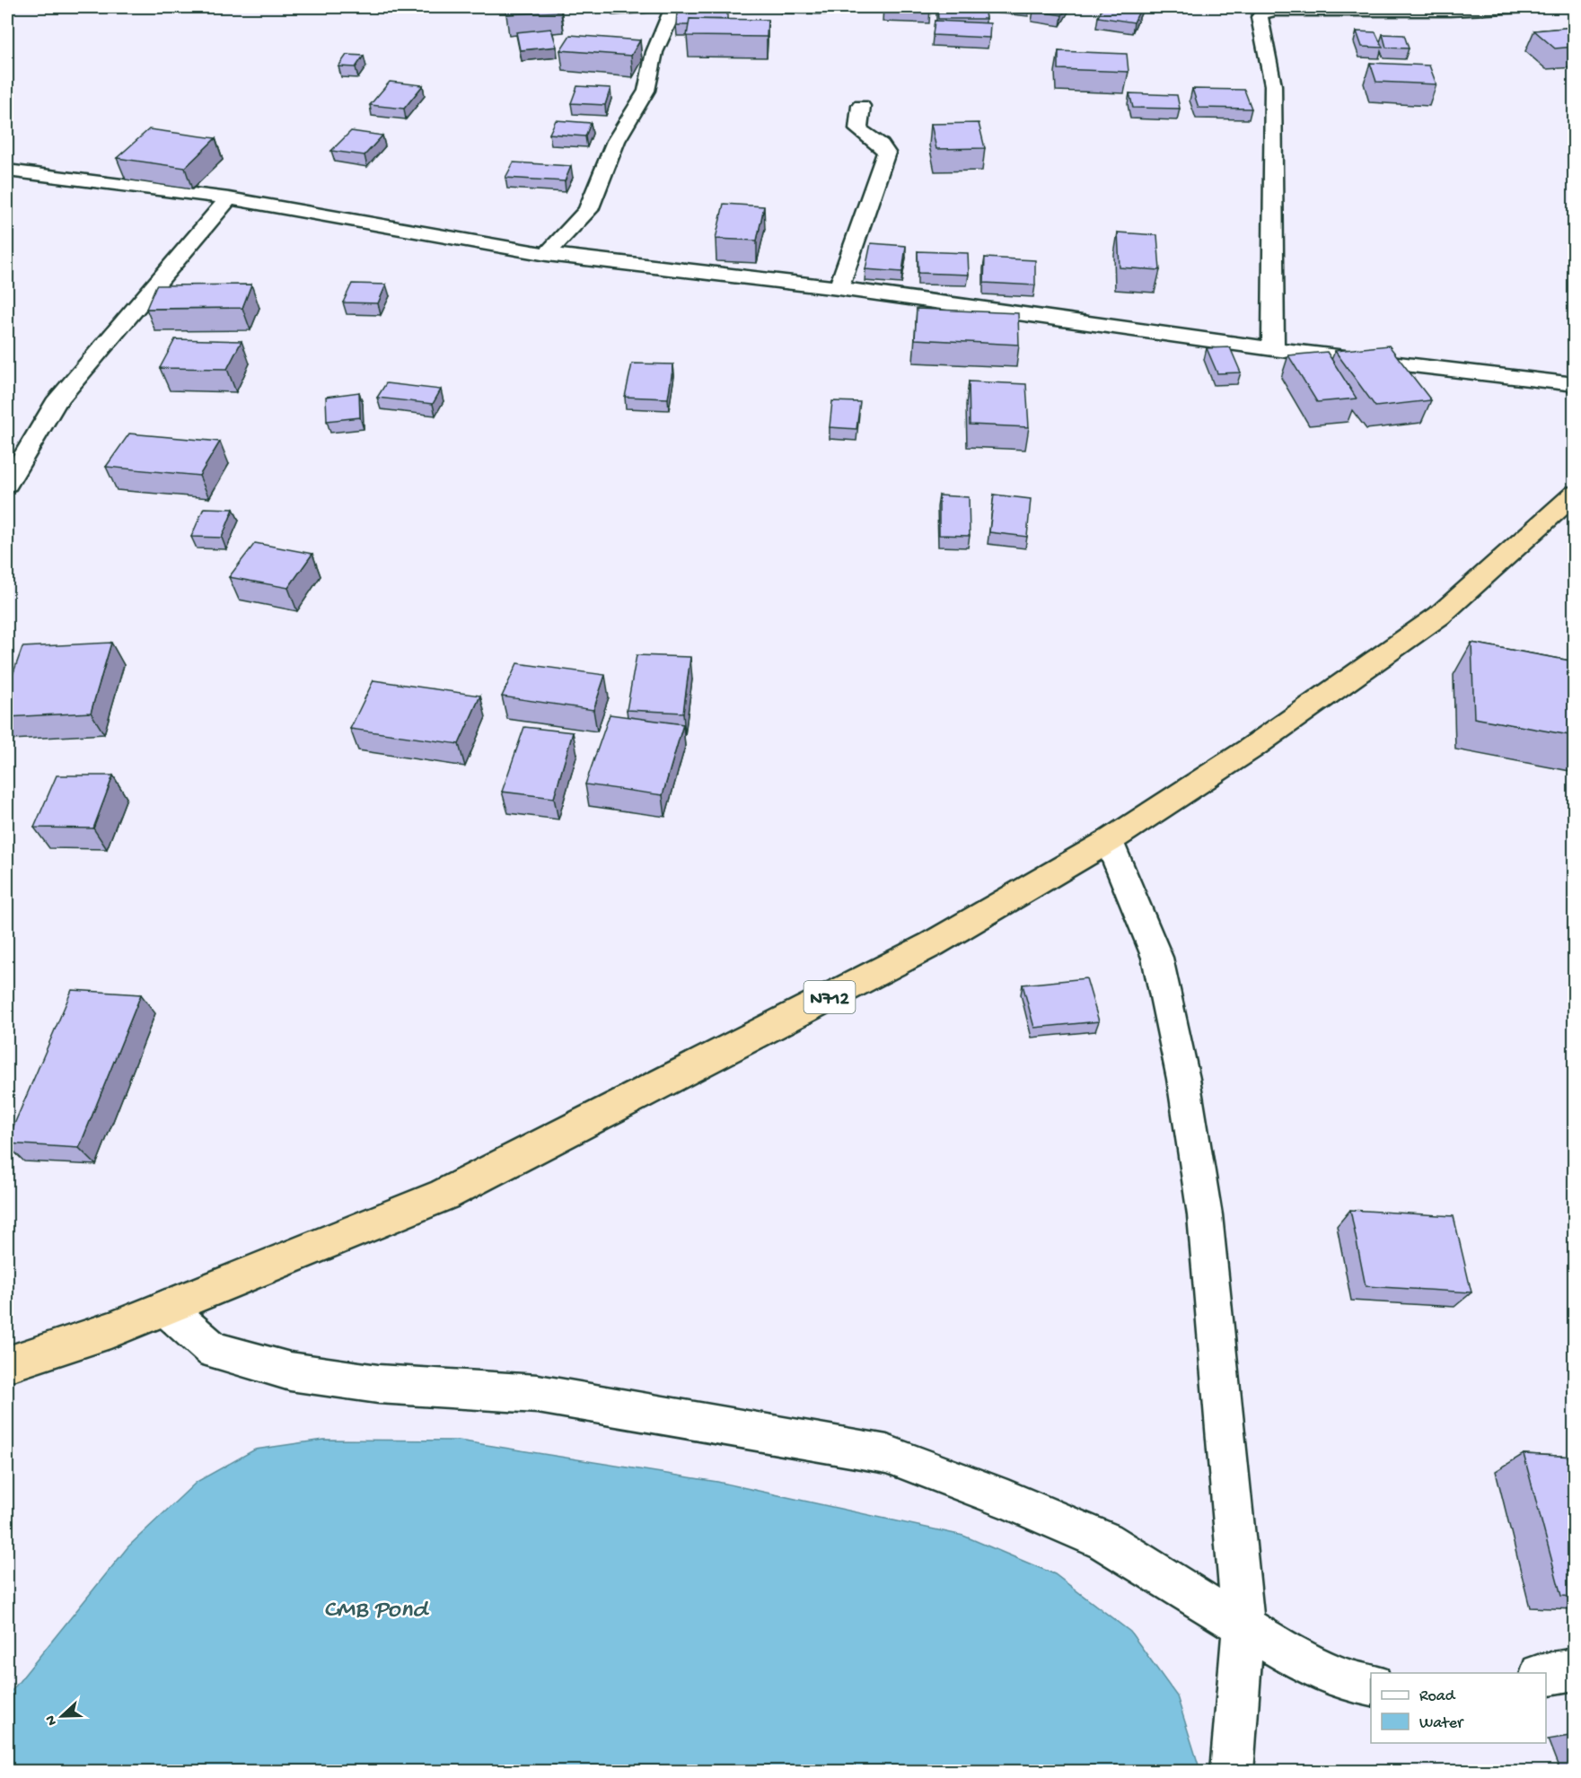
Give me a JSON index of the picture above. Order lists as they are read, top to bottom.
{
  "streets": {
    "highway": ["N712"]
  },
  "water": ["CMB Pond"],
  "legend": ["Road", "Water"],
  "north": "left"
}
